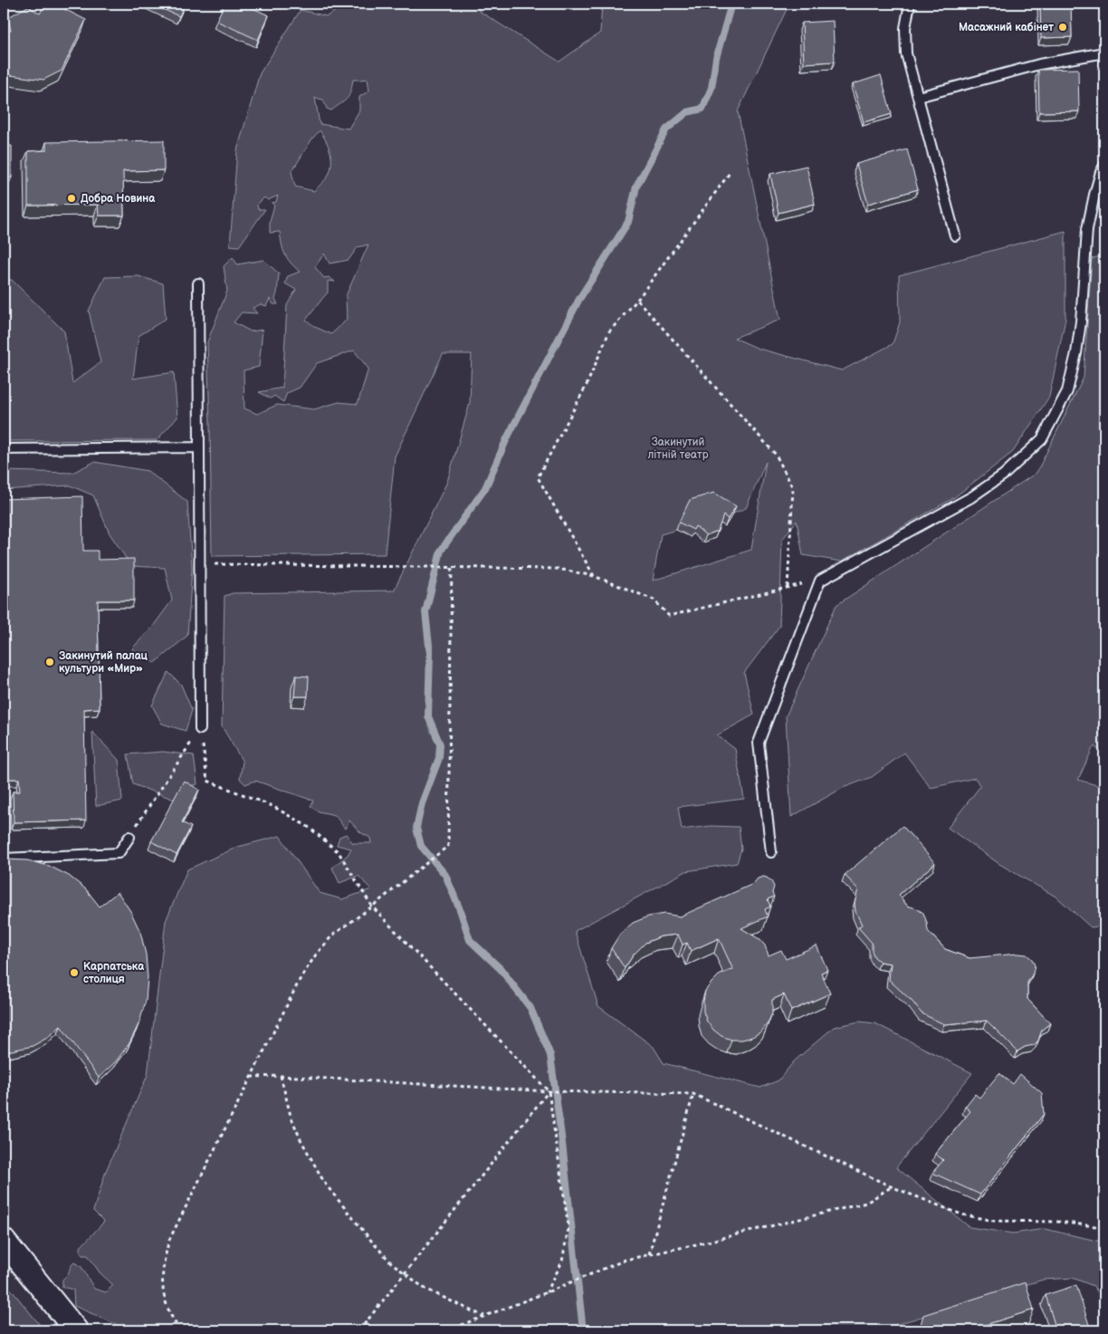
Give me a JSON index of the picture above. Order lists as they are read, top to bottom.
{
  "parks": ["Закинутий літній театр"],
  "places": [
    "Масажний кабінет",
    "Добра Новина",
    "Закинутий палац культури «Мир»",
    "Карпатська столиця"
  ]
}
